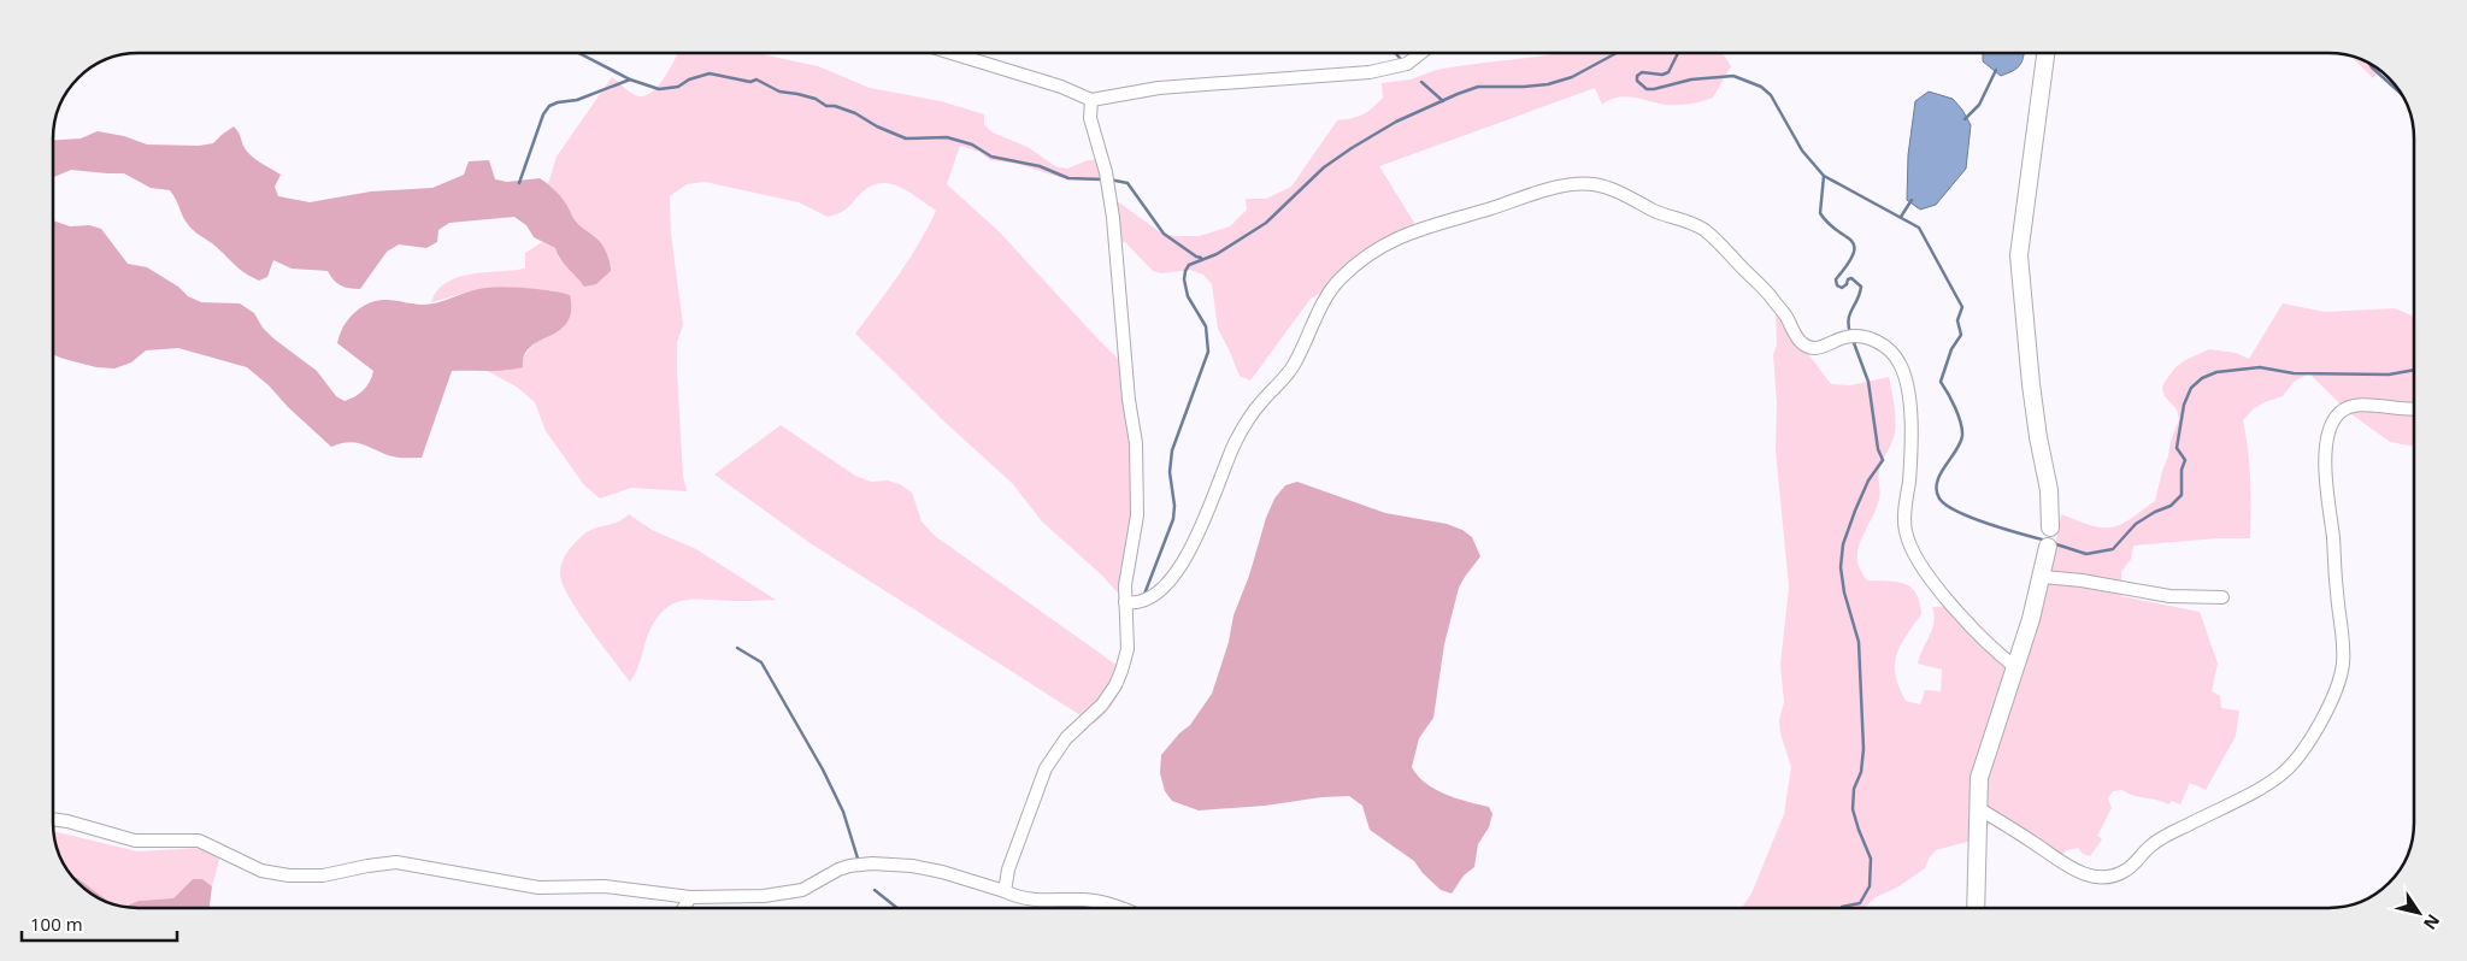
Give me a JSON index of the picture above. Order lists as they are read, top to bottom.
{
  "scale_bar": "100 m",
  "north": "bottom right"
}
